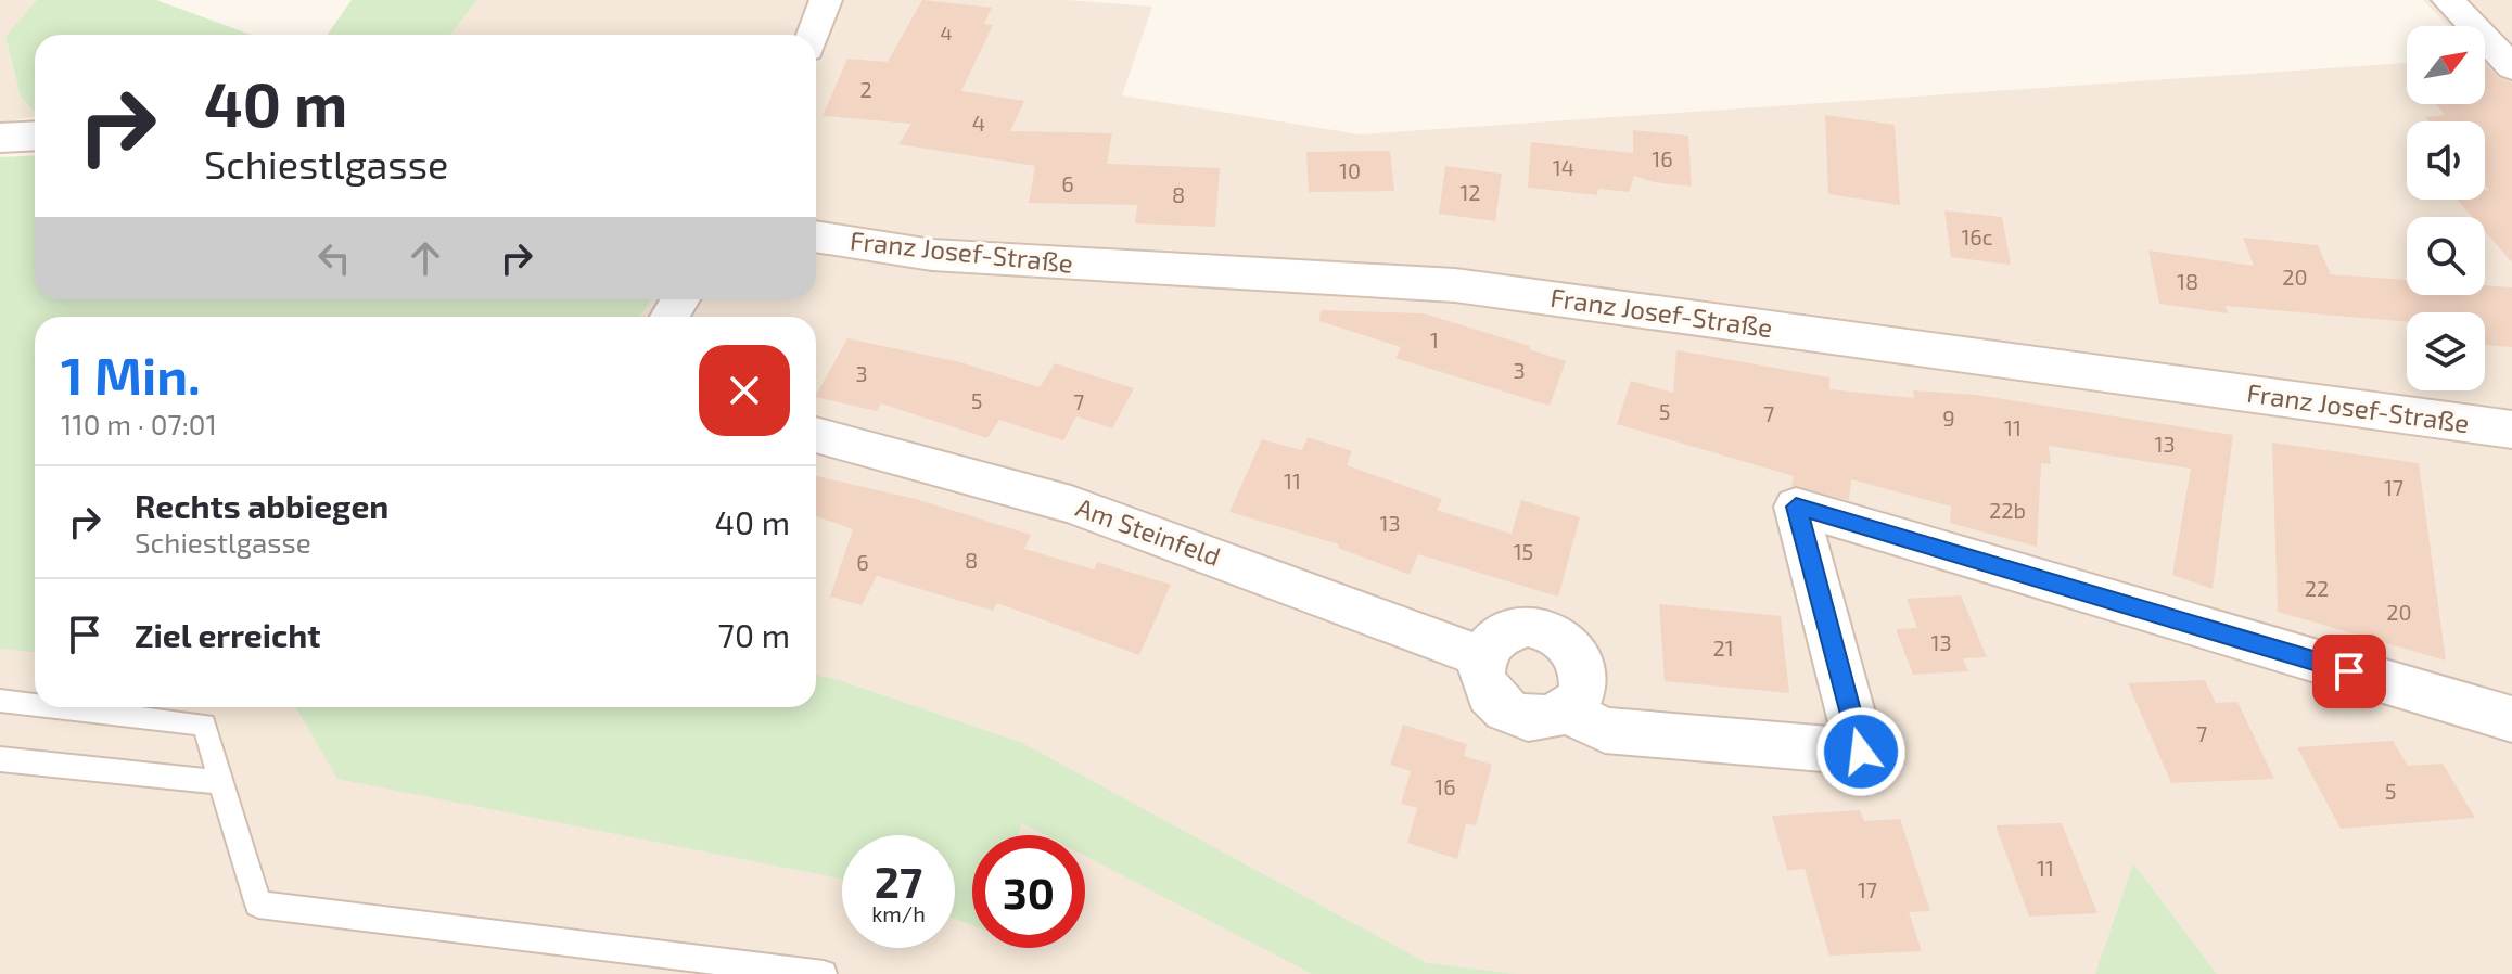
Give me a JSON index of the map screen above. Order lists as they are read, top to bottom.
{
  "streets": {
    "main road": ["Franz Josef-Straße"],
    "street": ["Am Steinfeld"]
  },
  "house_numbers": [
    "4",
    "2",
    "4",
    "16",
    "14",
    "10",
    "6",
    "12",
    "8",
    "16c",
    "20",
    "18",
    "1",
    "3",
    "3",
    "5",
    "7",
    "5",
    "7",
    "9",
    "11",
    "13",
    "11",
    "17",
    "22b",
    "13",
    "15",
    "8",
    "6",
    "22",
    "20",
    "13",
    "21",
    "7",
    "16",
    "5",
    "11",
    "17"
  ],
  "north": "top right",
  "page": {
    "turn": ["40 m", "Schiestlgasse"],
    "heading": ["1 Min.", "110 m · 07:01"],
    "list": [
      {
        "name": "Rechts abbiegen",
        "note": "Schiestlgasse",
        "value": "40 m"
      },
      {
        "name": "Ziel erreicht",
        "value": "70 m"
      }
    ],
    "speed": "27 km/h",
    "limit": "30"
  }
}
